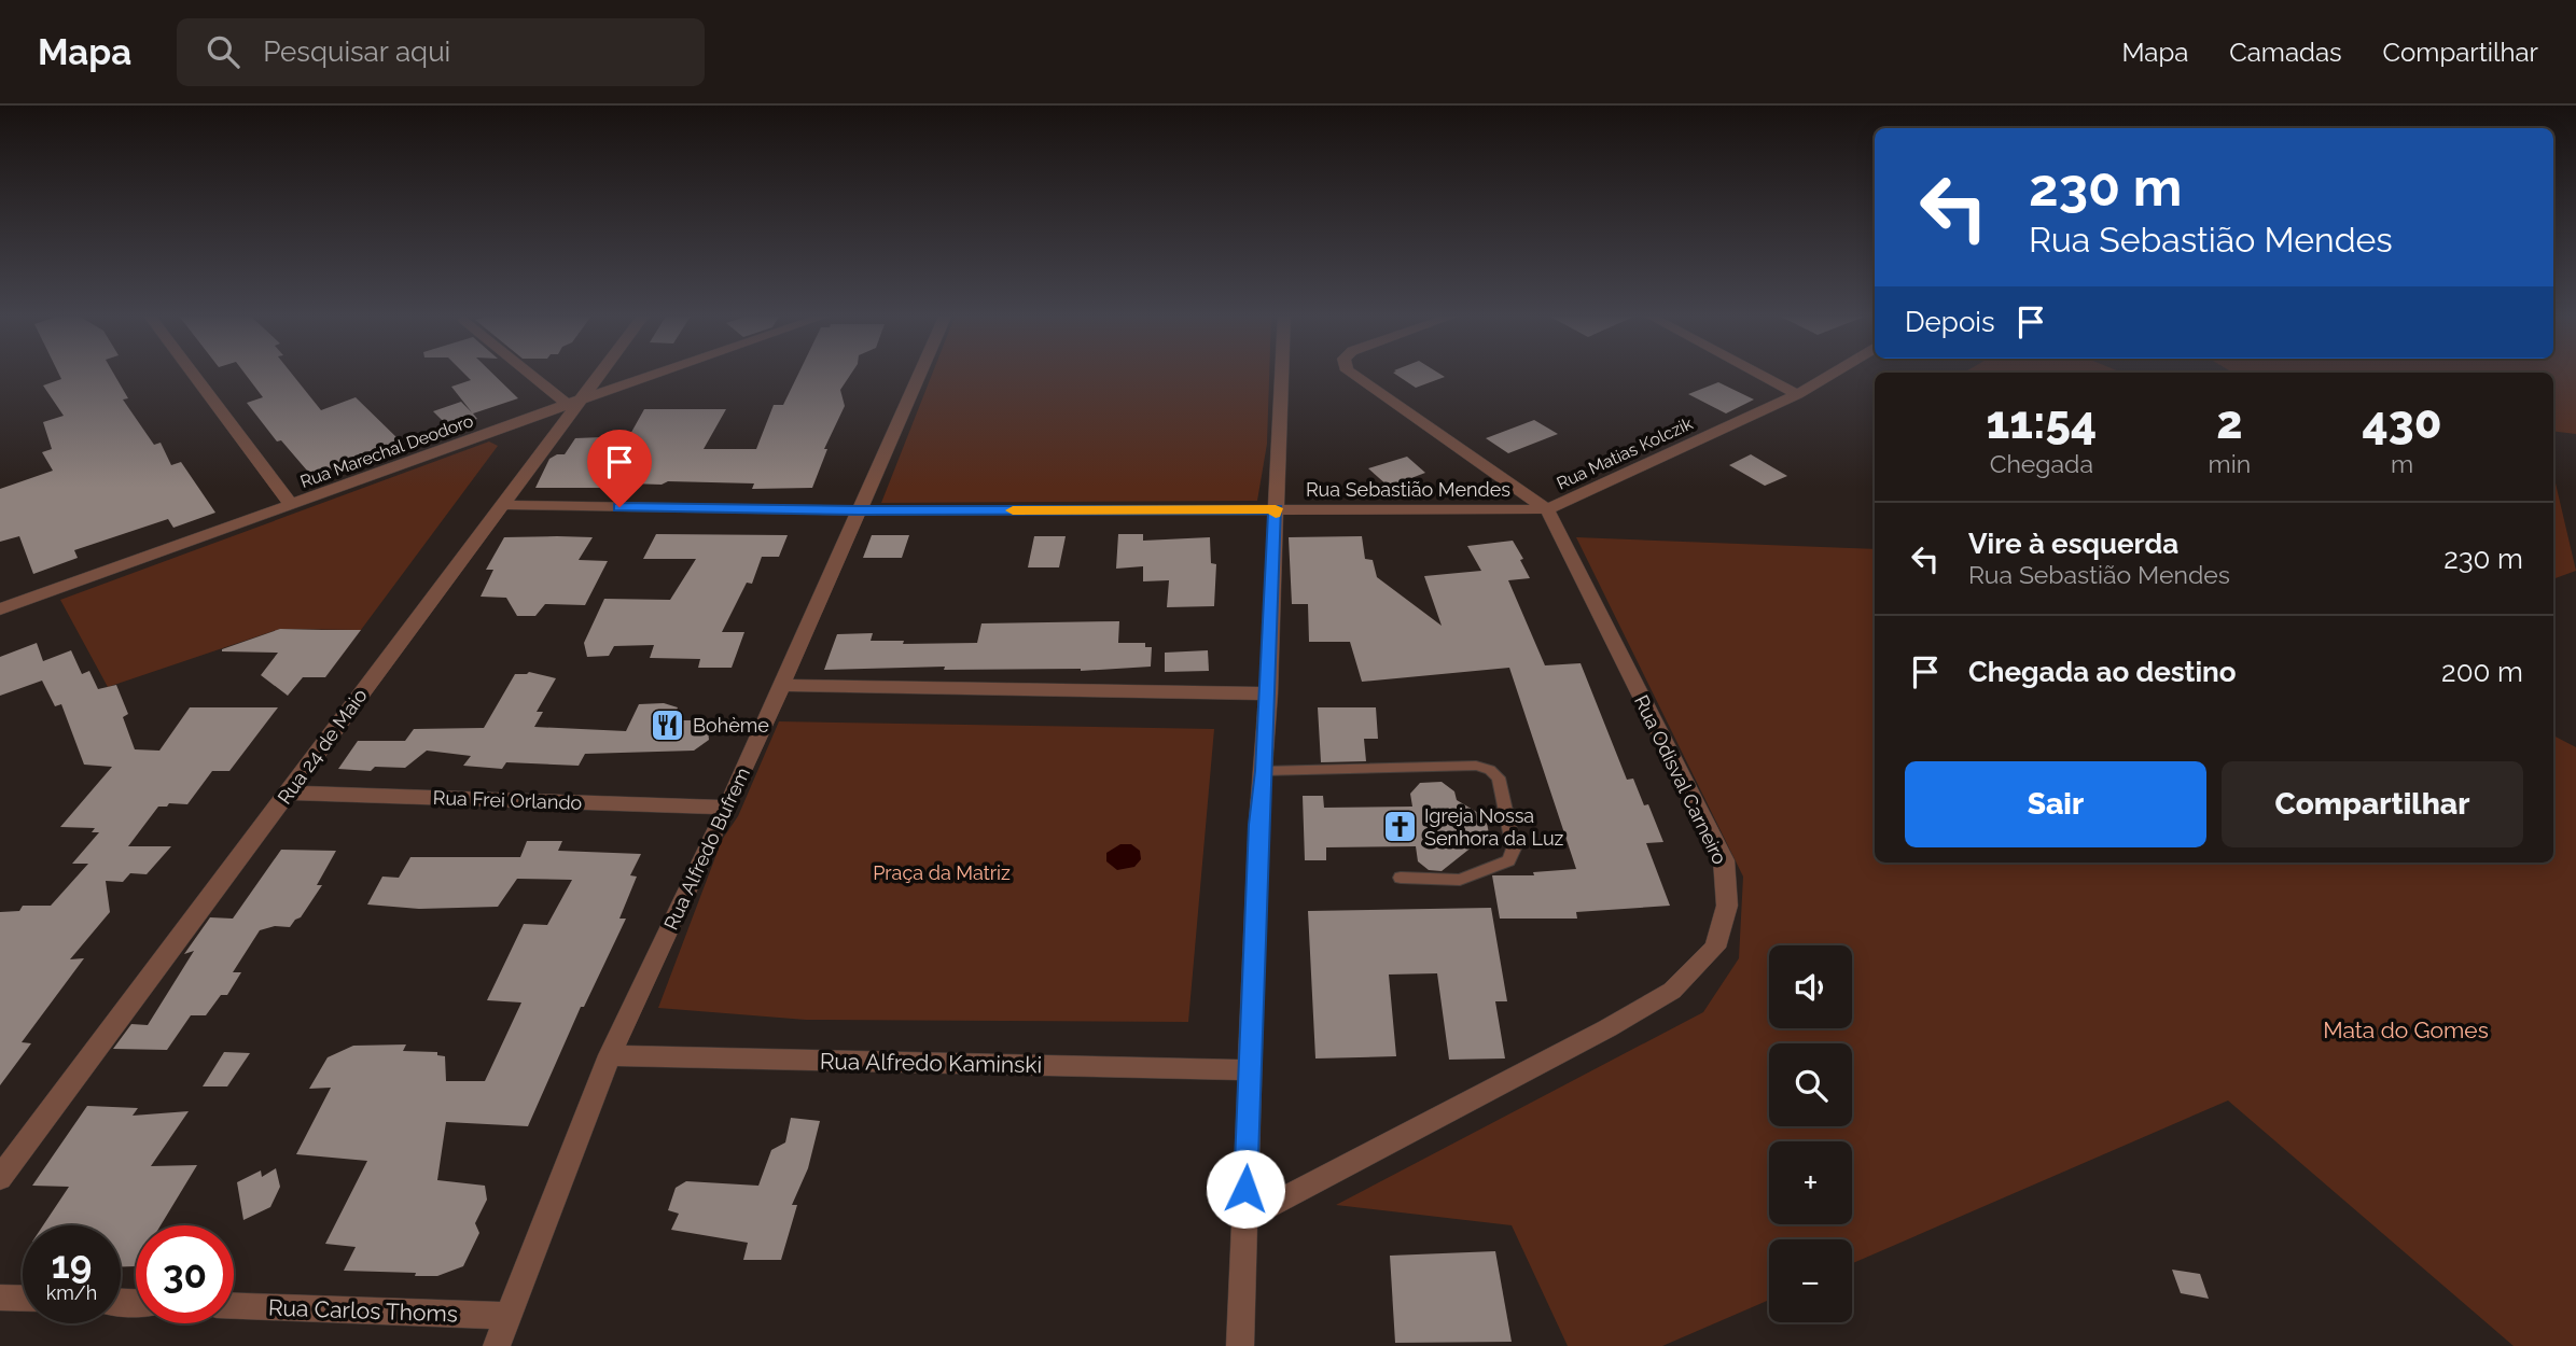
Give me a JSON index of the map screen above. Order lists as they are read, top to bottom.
{
  "streets": {
    "street": [
      "Rua Marechal Deodoro",
      "Rua Matias Kolczik",
      "Rua Sebastião Mendes",
      "Rua 24 de Maio",
      "Rua Odisval Carneiro",
      "Rua Frei Orlando",
      "Rua Alfredo Bufrem",
      "Rua Alfredo Kaminski",
      "Rua Carlos Thoms"
    ]
  },
  "crossings": [
    ["Rua Marechal Deodoro", "Rua 24 de Maio"],
    ["Rua Matias Kolczik", "Rua Sebastião Mendes"],
    ["Rua Matias Kolczik", "Rua Odisval Carneiro"],
    ["Rua Sebastião Mendes", "Rua 24 de Maio"],
    ["Rua Sebastião Mendes", "Rua Odisval Carneiro"],
    ["Rua Sebastião Mendes", "Rua Alfredo Bufrem"],
    ["Rua 24 de Maio", "Rua Frei Orlando"],
    ["Rua Frei Orlando", "Rua Alfredo Bufrem"],
    ["Rua Alfredo Bufrem", "Rua Alfredo Kaminski"],
    ["Rua Alfredo Bufrem", "Rua Carlos Thoms"]
  ],
  "parks": ["Praça da Matriz", "Mata do Gomes"],
  "places": {
    "restaurant": ["Bohème"],
    "church": ["Igreja Nossa Senhora da Luz"]
  },
  "page": {
    "header": "Mapa",
    "search": "Pesquisar aqui",
    "nav": ["Mapa", "Camadas", "Compartilhar"],
    "turn": ["230 m", "Rua Sebastião Mendes"],
    "then": "Depois",
    "eta": [
      "11:54",
      "Chegada",
      "2",
      "min",
      "430",
      "m"
    ],
    "list": [
      {
        "name": "Vire à esquerda",
        "note": "Rua Sebastião Mendes",
        "value": "230 m"
      },
      {
        "name": "Chegada ao destino",
        "value": "200 m"
      }
    ],
    "buttons": ["Sair", "Compartilhar"],
    "map_buttons": ["+", "−"],
    "speed": "19 km/h",
    "limit": "30"
  }
}
